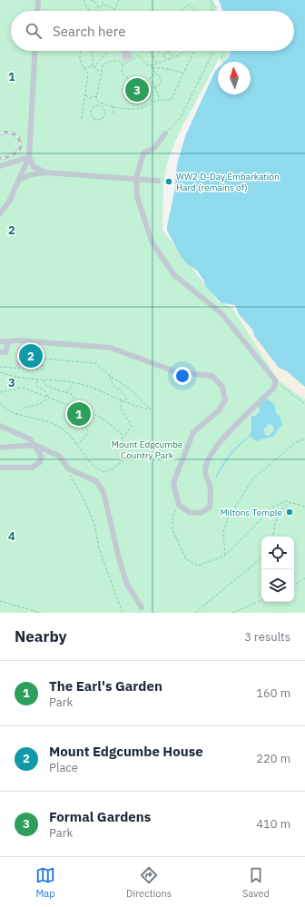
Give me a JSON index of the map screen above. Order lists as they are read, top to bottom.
{
  "parks": ["Mount Edgcumbe Country Park"],
  "places": ["WW2 D-Day Embarkation Hard (remains of)", "Miltons Temple"],
  "north": "top",
  "page": {
    "search": "Search here",
    "pins": ["3", "2", "1"],
    "heading": ["Nearby", "3 results"],
    "list": [
      {
        "mark": "1",
        "name": "The Earl's Garden",
        "note": "Park",
        "value": "160 m"
      },
      {
        "mark": "2",
        "name": "Mount Edgcumbe House",
        "note": "Place",
        "value": "220 m"
      },
      {
        "mark": "3",
        "name": "Formal Gardens",
        "note": "Park",
        "value": "410 m"
      }
    ],
    "nav": ["Map", "Directions", "Saved"]
  },
  "grid": {
    "rows": [
      "1",
      "2",
      "3",
      "4"
    ]
  }
}
